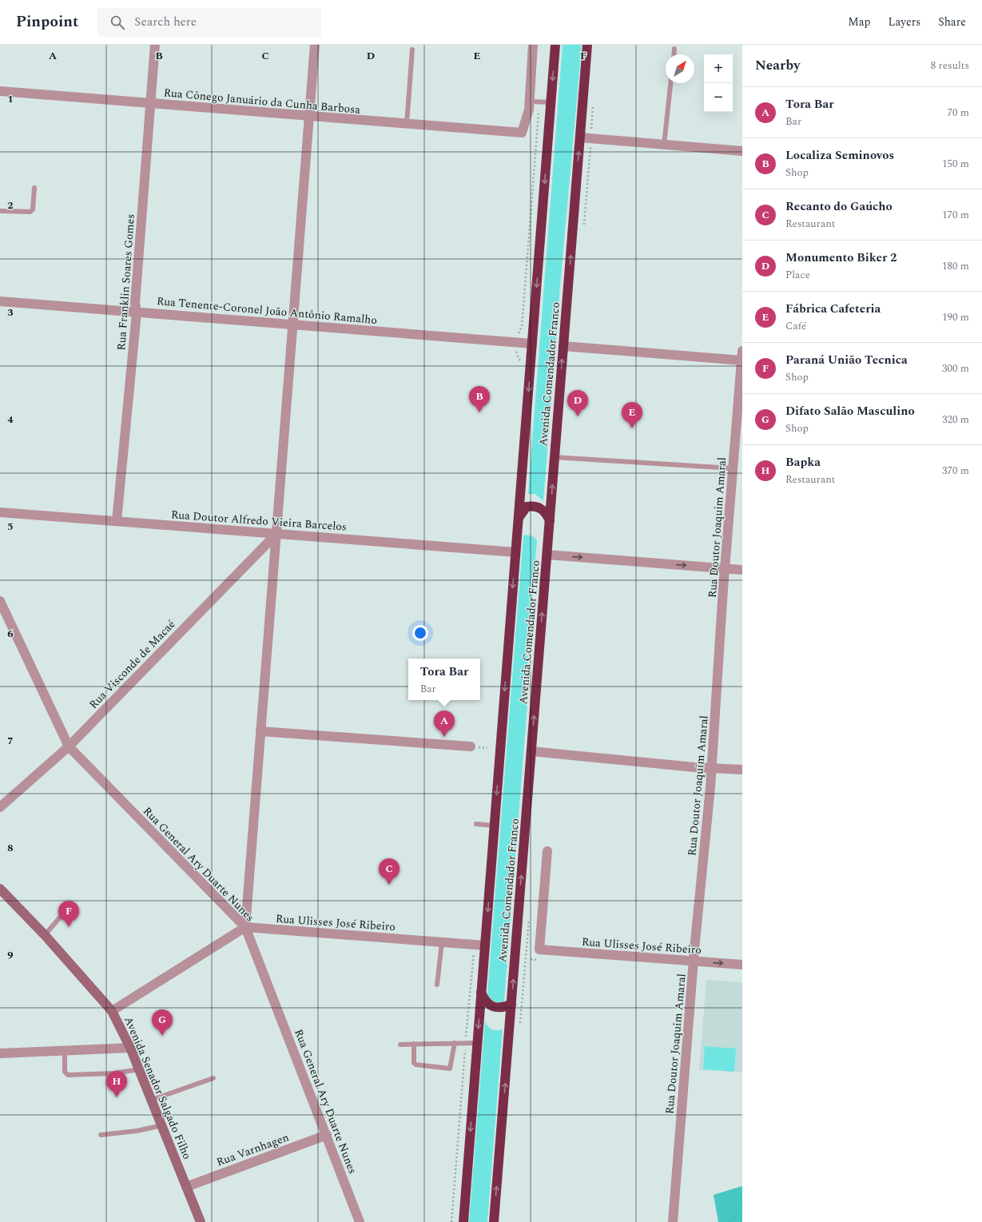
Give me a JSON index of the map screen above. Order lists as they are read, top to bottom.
{
  "streets": {
    "highway": ["Avenida Comendador Franco"],
    "main road": ["Avenida Senador Salgado Filho"],
    "street": [
      "Rua Cônego Januário da Cunha Barbosa",
      "Rua Franklin Soares Gomes",
      "Rua Tenente-Coronel João Antônio Ramalho",
      "Rua Doutor Alfredo Vieira Barcelos",
      "Rua Doutor Joaquim Amaral",
      "Rua Visconde de Macaé",
      "Rua General Ary Duarte Nunes",
      "Rua Ulisses José Ribeiro",
      "Rua Varnhagen"
    ]
  },
  "crossings": [
    ["Rua Cônego Januário da Cunha Barbosa", "Rua Franklin Soares Gomes"],
    ["Rua Franklin Soares Gomes", "Rua Tenente-Coronel João Antônio Ramalho"],
    ["Rua Franklin Soares Gomes", "Rua Doutor Alfredo Vieira Barcelos"],
    ["Rua Tenente-Coronel João Antônio Ramalho", "Avenida Comendador Franco"],
    ["Avenida Comendador Franco", "Rua Doutor Alfredo Vieira Barcelos"],
    ["Avenida Comendador Franco", "Rua Ulisses José Ribeiro"],
    ["Rua Doutor Alfredo Vieira Barcelos", "Rua Visconde de Macaé"],
    ["Rua Doutor Joaquim Amaral", "Rua Ulisses José Ribeiro"],
    ["Rua Visconde de Macaé", "Rua General Ary Duarte Nunes"],
    ["Rua General Ary Duarte Nunes", "Rua Ulisses José Ribeiro"],
    ["Rua General Ary Duarte Nunes", "Rua Varnhagen"],
    ["Avenida Senador Salgado Filho", "Rua Varnhagen"]
  ],
  "north": "top right",
  "page": {
    "header": "Pinpoint",
    "search": "Search here",
    "nav": ["Map", "Layers", "Share"],
    "heading": ["Nearby", "8 results"],
    "map_buttons": ["+", "−"],
    "list": [
      {
        "mark": "A",
        "name": "Tora Bar",
        "note": "Bar",
        "value": "70 m"
      },
      {
        "mark": "B",
        "name": "Localiza Seminovos",
        "note": "Shop",
        "value": "150 m"
      },
      {
        "mark": "C",
        "name": "Recanto do Gaúcho",
        "note": "Restaurant",
        "value": "170 m"
      },
      {
        "mark": "D",
        "name": "Monumento Biker 2",
        "note": "Place",
        "value": "180 m"
      },
      {
        "mark": "E",
        "name": "Fábrica Cafeteria",
        "note": "Café",
        "value": "190 m"
      },
      {
        "mark": "F",
        "name": "Paraná União Tecnica",
        "note": "Shop",
        "value": "300 m"
      },
      {
        "mark": "G",
        "name": "Difato Salão Masculino",
        "note": "Shop",
        "value": "320 m"
      },
      {
        "mark": "H",
        "name": "Bapka",
        "note": "Restaurant",
        "value": "370 m"
      }
    ],
    "pins": [
      "B",
      "D",
      "E",
      "A",
      "C",
      "F",
      "G",
      "H"
    ],
    "popup": ["Tora Bar", "Bar"]
  },
  "grid": {
    "columns": [
      "A",
      "B",
      "C",
      "D",
      "E",
      "F"
    ],
    "rows": [
      "1",
      "2",
      "3",
      "4",
      "5",
      "6",
      "7",
      "8",
      "9"
    ]
  }
}
